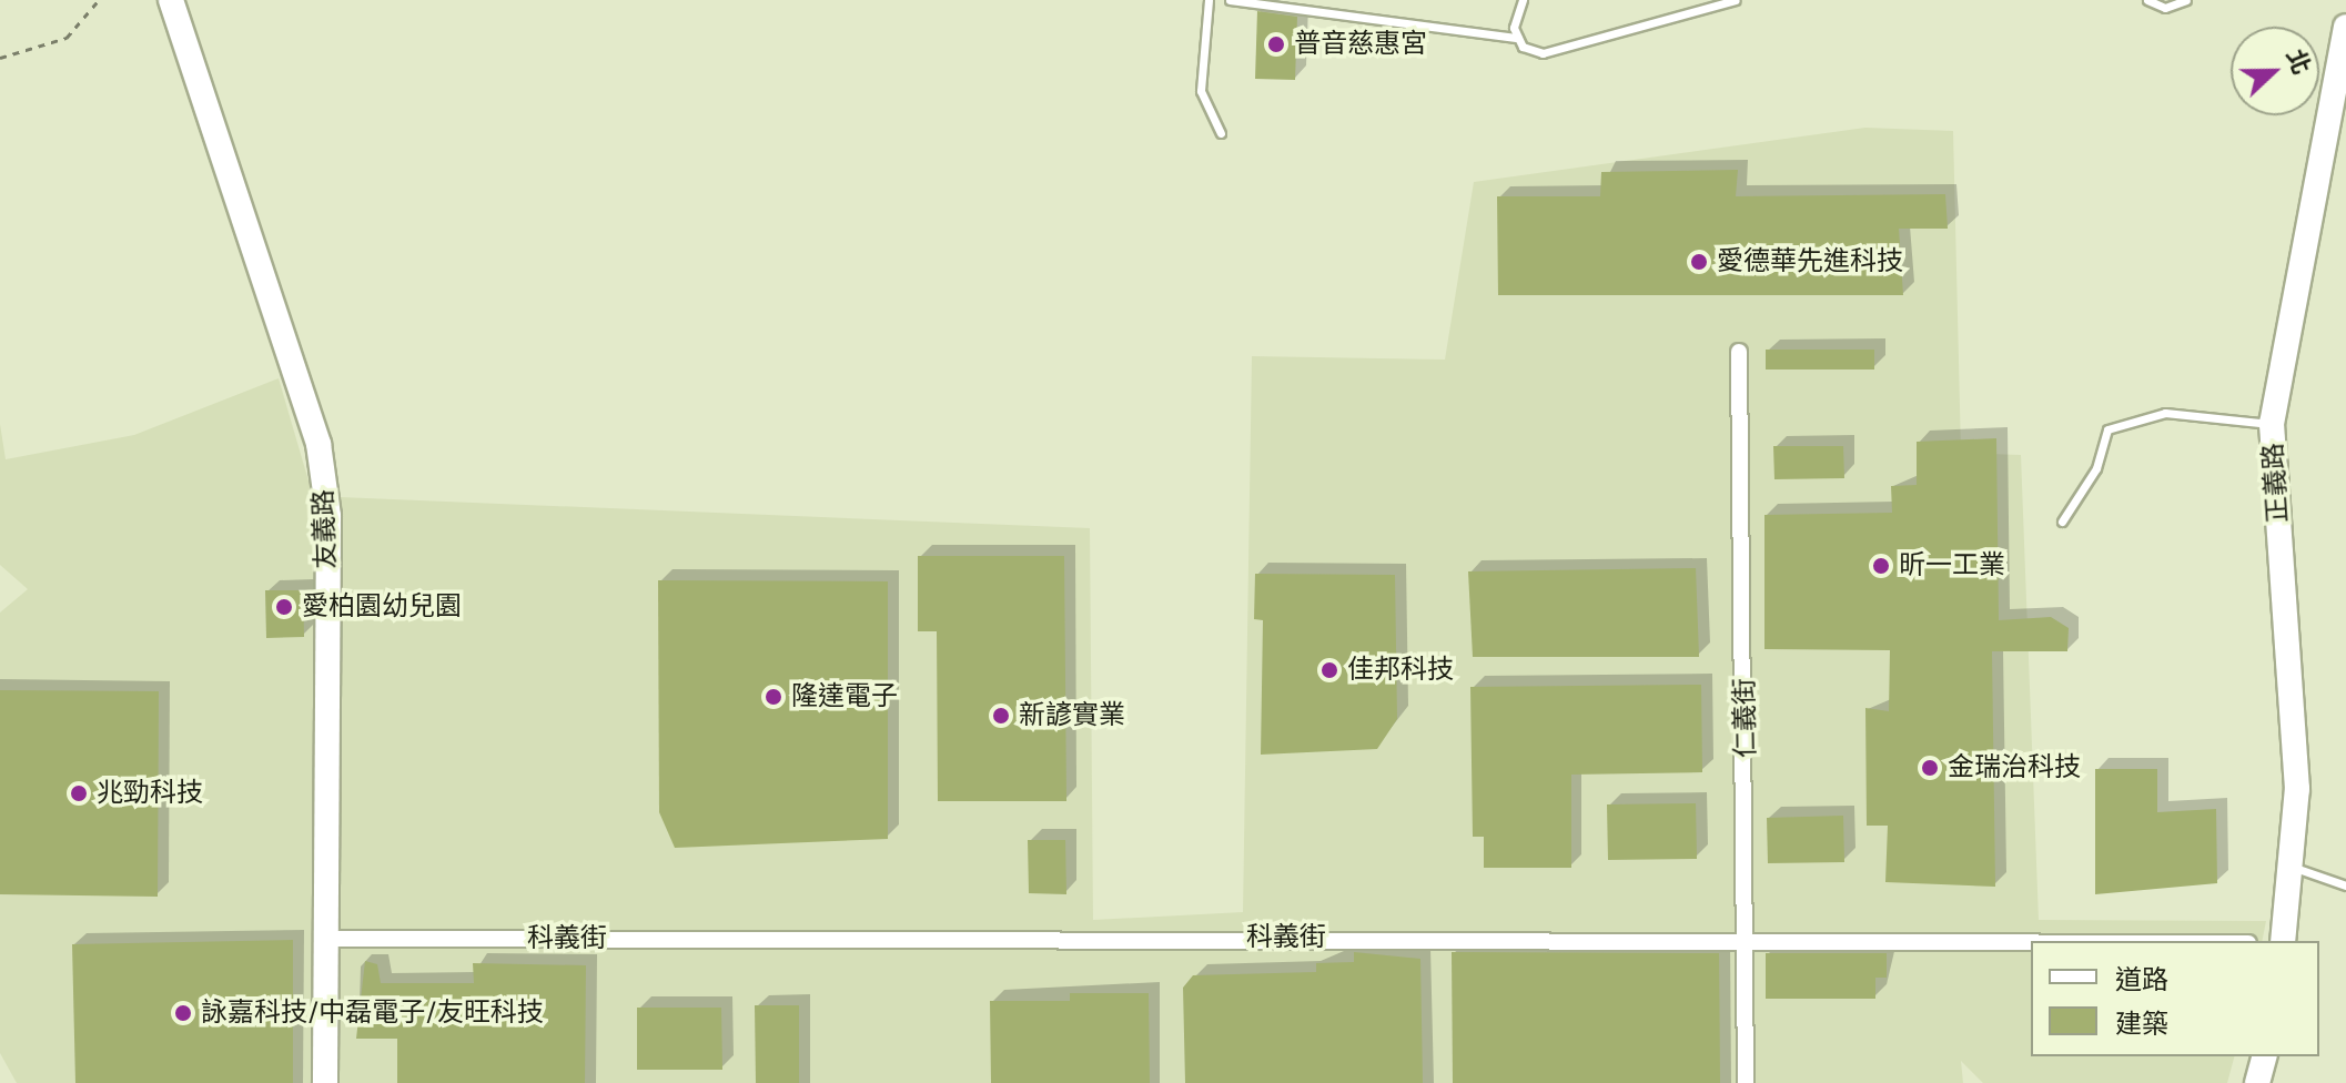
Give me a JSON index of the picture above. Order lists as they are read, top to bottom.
{
  "streets": {
    "street": [
      "正義路",
      "友義路",
      "仁義街",
      "科義街"
    ]
  },
  "crossings": [
    ["友義路", "科義街"],
    ["仁義街", "科義街"]
  ],
  "places": [
    "普音慈惠宮",
    "愛德華先進科技",
    "昕一工業",
    "愛柏園幼兒園",
    "佳邦科技",
    "隆達電子",
    "新諺實業",
    "金瑞治科技",
    "兆勁科技",
    "詠嘉科技/中磊電子/友旺科技"
  ],
  "legend": ["道路", "建築"],
  "north": "right"
}
